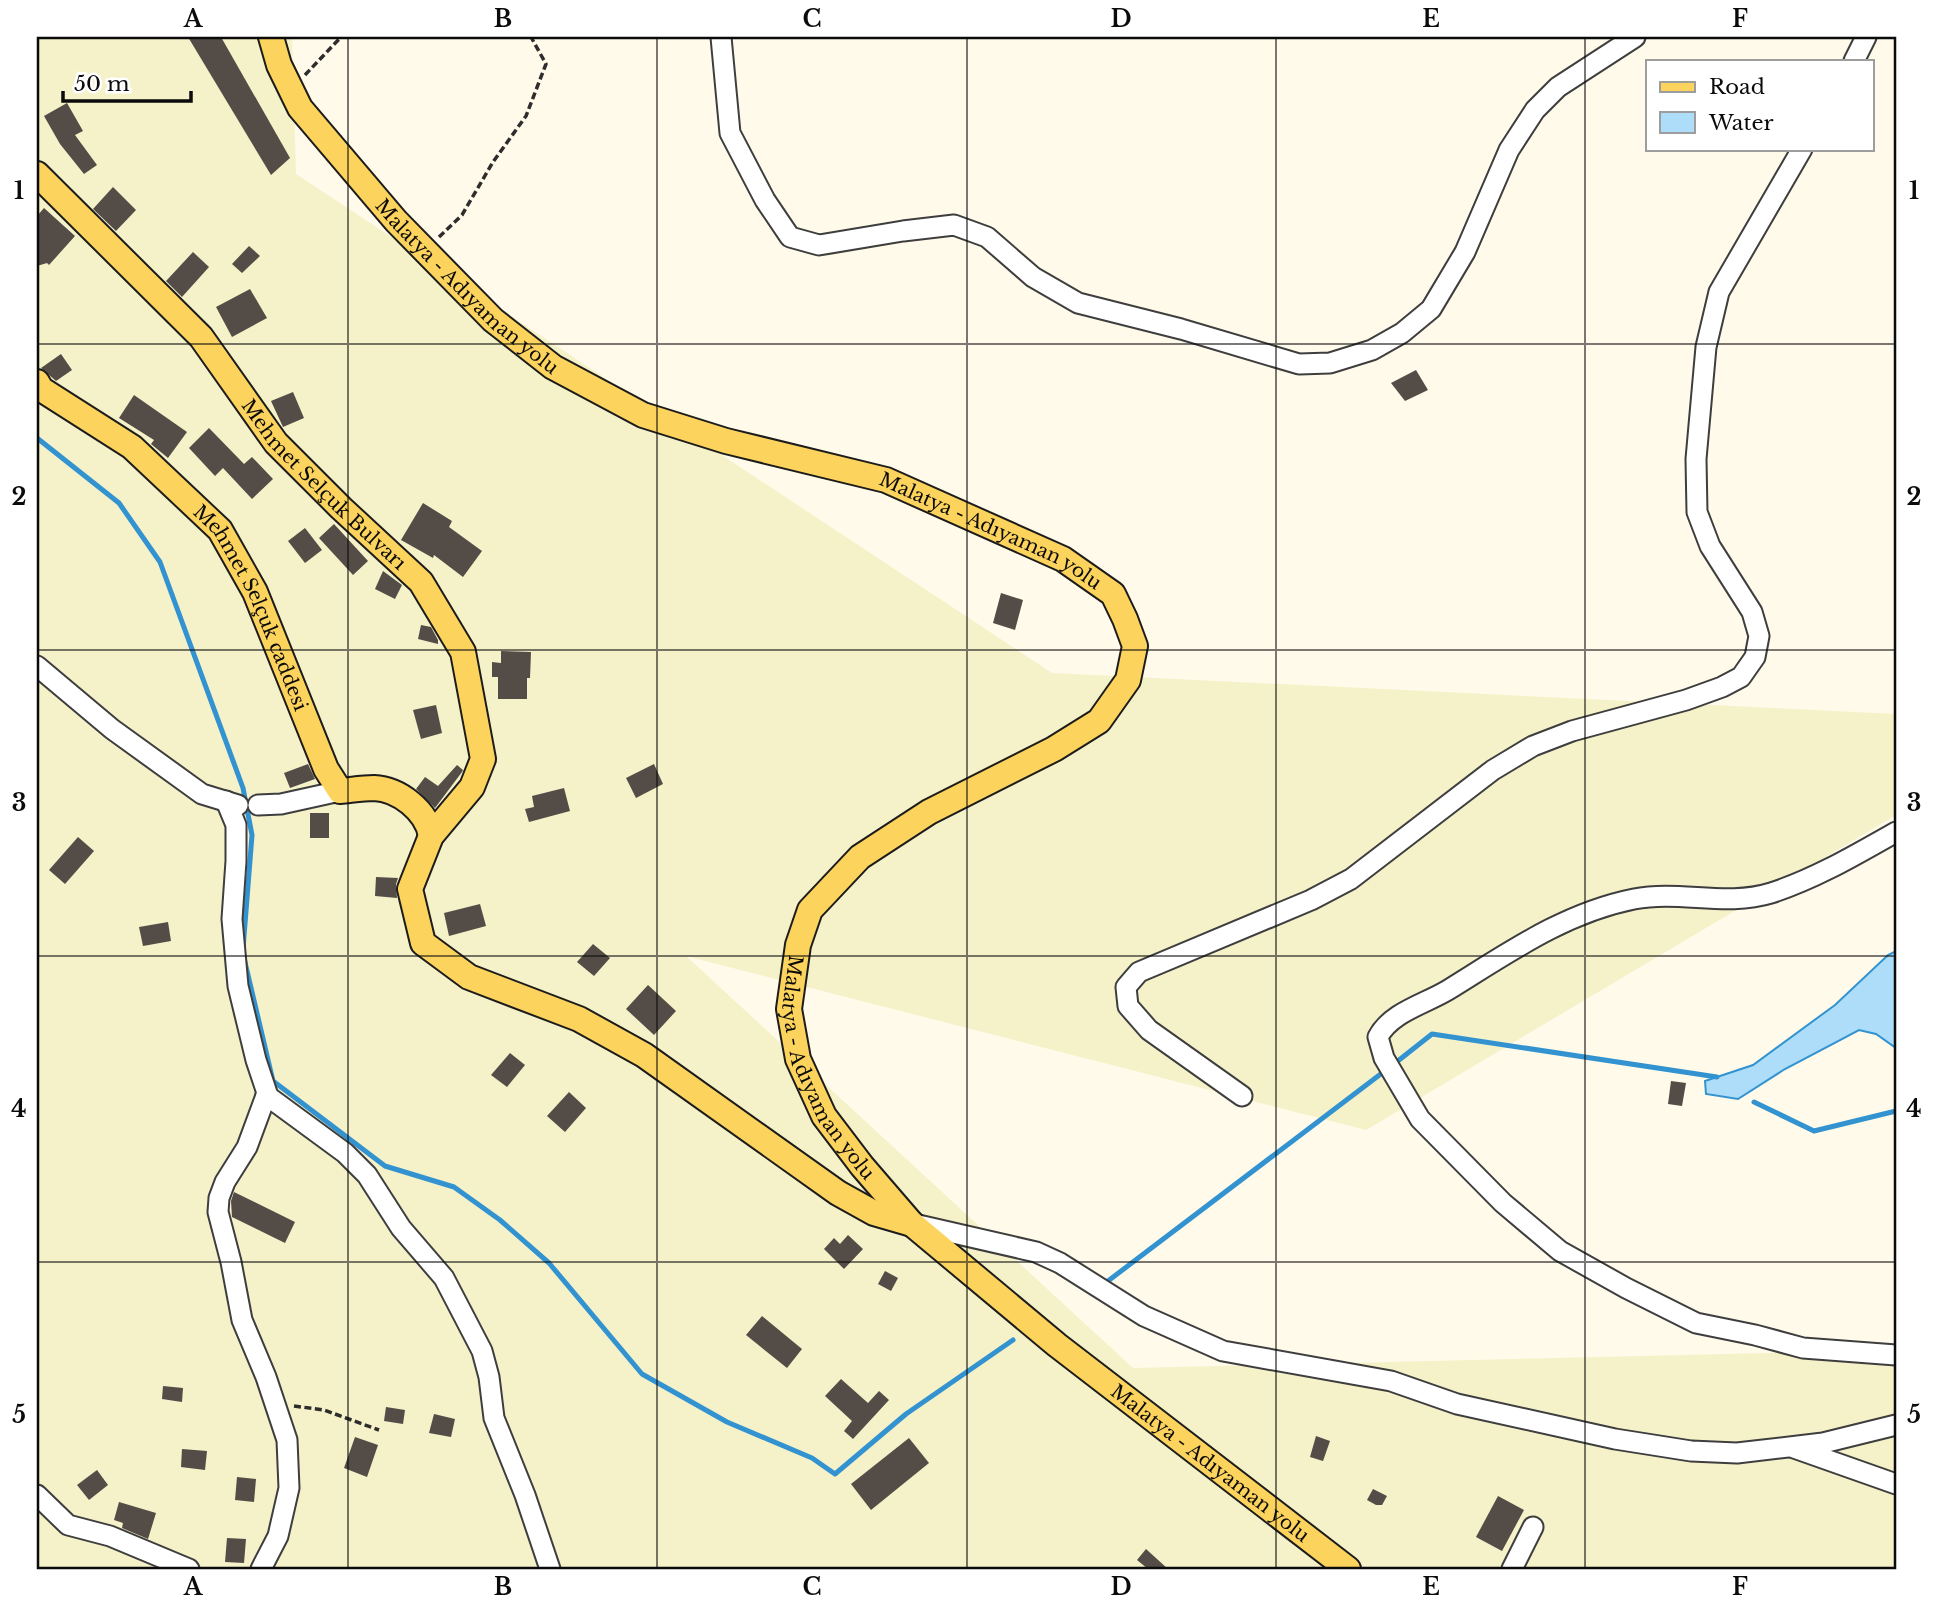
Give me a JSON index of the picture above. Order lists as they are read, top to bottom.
{
  "streets": {
    "main road": ["Malatya - Adıyaman yolu", "Mehmet Selçuk Bulvarı", "Mehmet Selçuk caddesi"]
  },
  "crossings": [
    ["Malatya - Adıyaman yolu", "Mehmet Selçuk Bulvarı"]
  ],
  "legend": ["Road", "Water"],
  "scale_bar": "50 m",
  "grid": {
    "columns": [
      "A",
      "B",
      "C",
      "D",
      "E",
      "F"
    ],
    "rows": [
      "1",
      "2",
      "3",
      "4",
      "5"
    ]
  }
}
